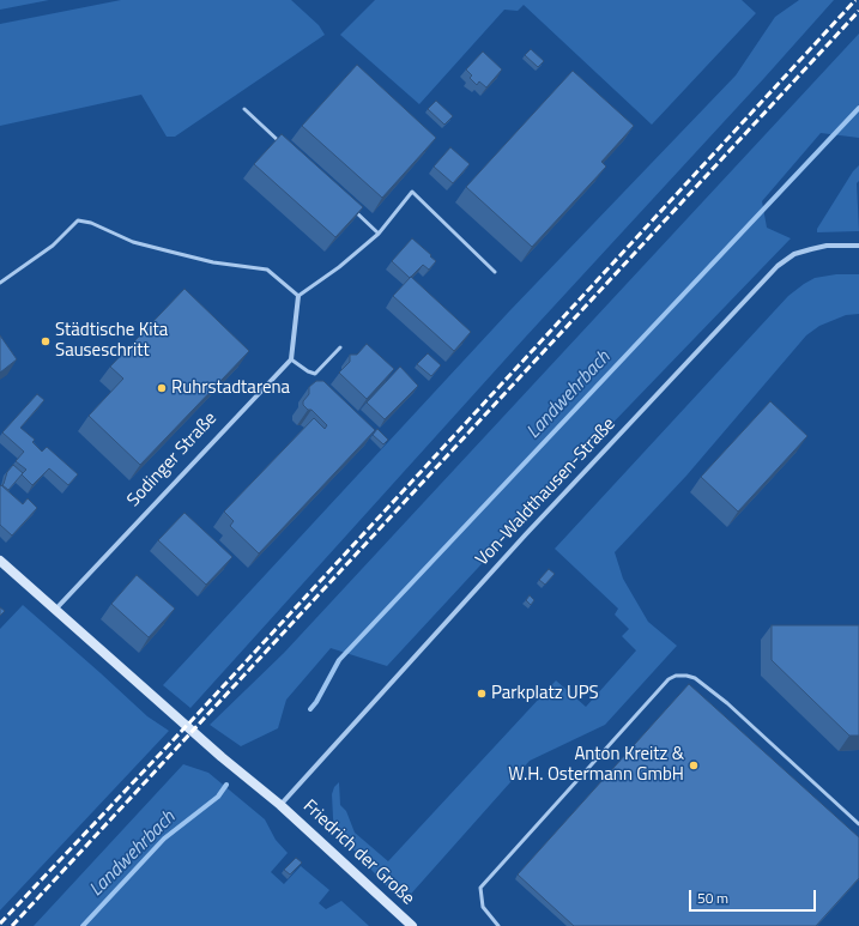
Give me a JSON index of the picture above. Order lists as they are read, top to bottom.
{
  "streets": {
    "street": ["Sodinger Straße", "Von-Waldthausen-Straße", "Friedrich der Große"]
  },
  "crossings": [
    ["Von-Waldthausen-Straße", "Friedrich der Große"]
  ],
  "water": ["Landwehrbach"],
  "places": [
    "Städtische Kita Sauseschritt",
    "Ruhrstadtarena",
    "Parkplatz UPS",
    "Anton Kreitz & W.H. Ostermann GmbH"
  ],
  "scale_bar": "50 m"
}
